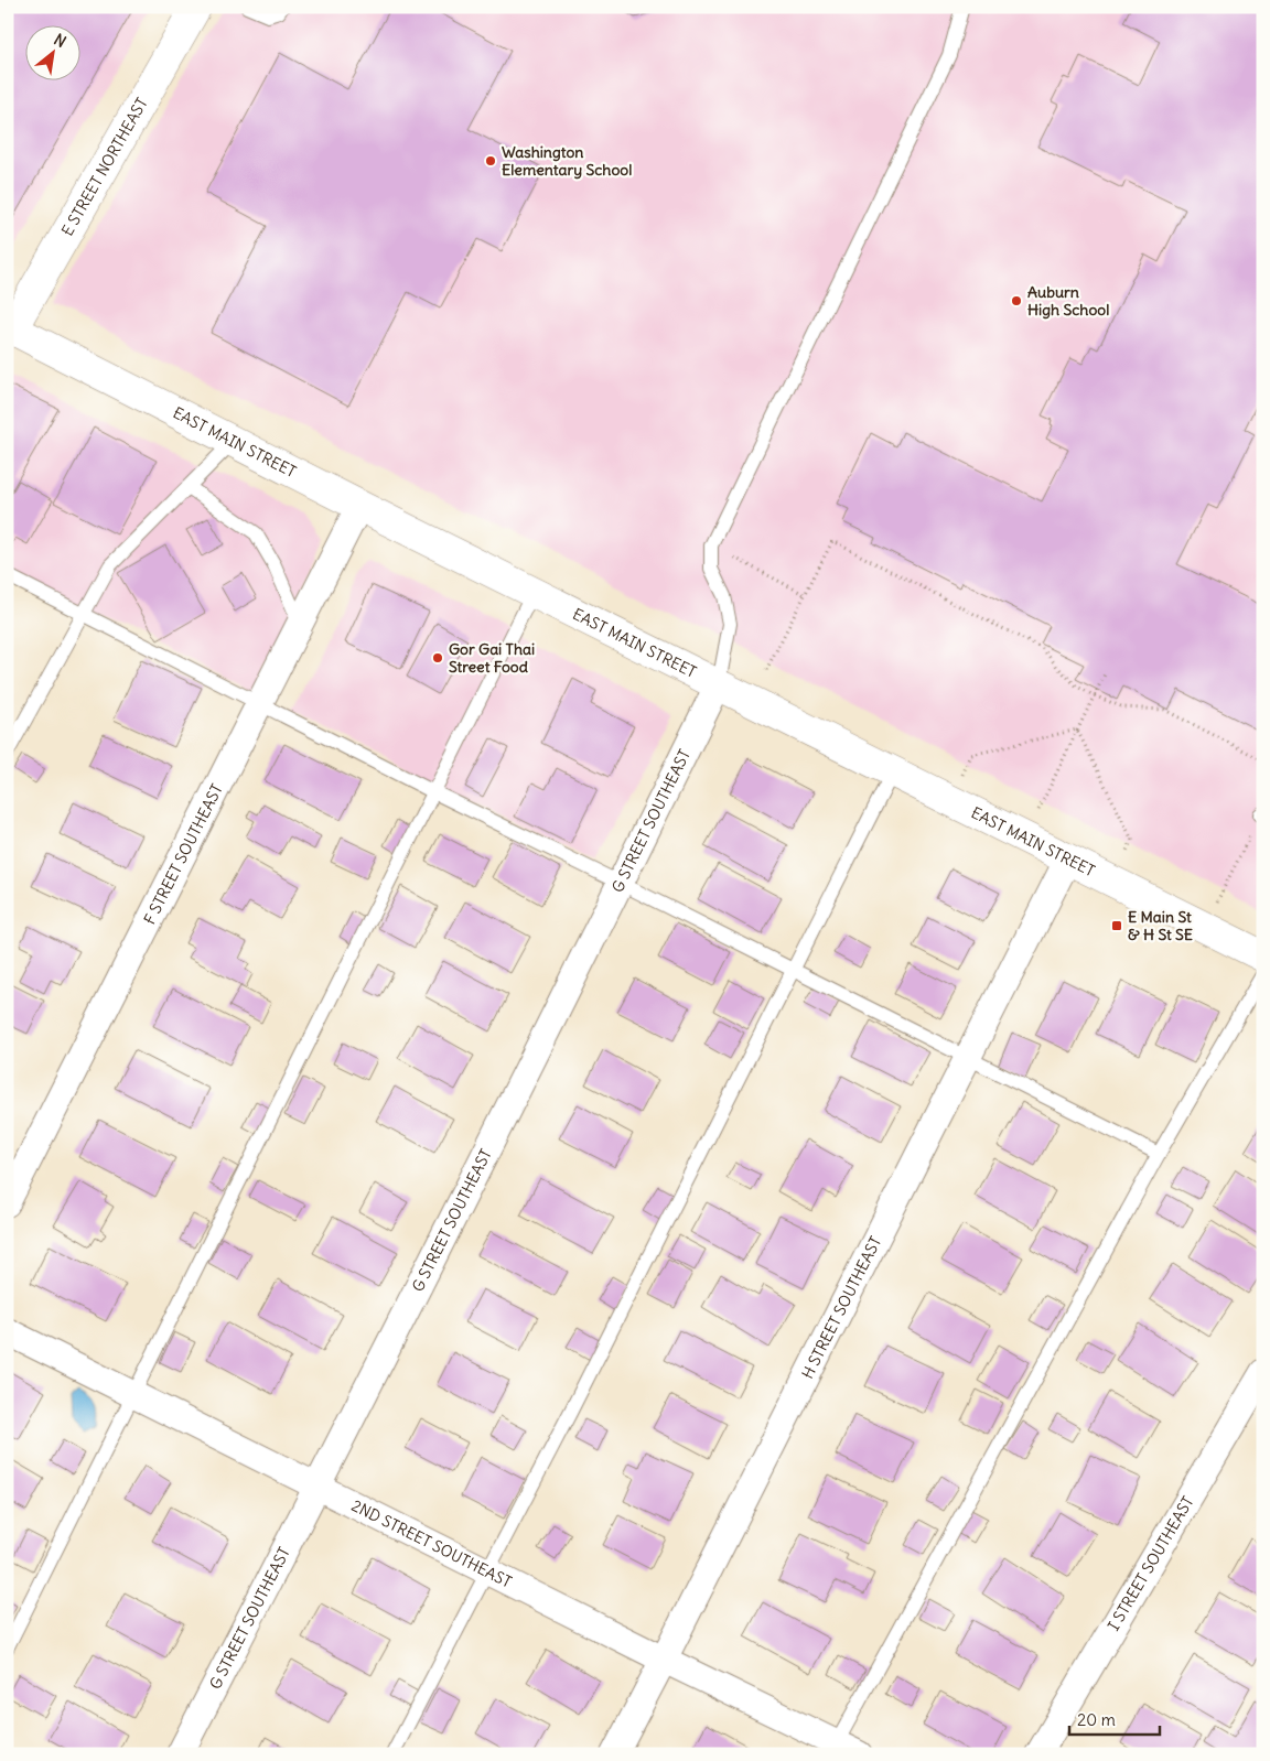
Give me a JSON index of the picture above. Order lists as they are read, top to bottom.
{
  "streets": {
    "main road": ["E STREET NORTHEAST", "EAST MAIN STREET"],
    "street": [
      "G STREET SOUTHEAST",
      "F STREET SOUTHEAST",
      "H STREET SOUTHEAST",
      "2ND STREET SOUTHEAST",
      "I STREET SOUTHEAST"
    ]
  },
  "crossings": [
    ["E STREET NORTHEAST", "EAST MAIN STREET"],
    ["EAST MAIN STREET", "G STREET SOUTHEAST"],
    ["EAST MAIN STREET", "F STREET SOUTHEAST"],
    ["EAST MAIN STREET", "H STREET SOUTHEAST"],
    ["G STREET SOUTHEAST", "2ND STREET SOUTHEAST"],
    ["H STREET SOUTHEAST", "2ND STREET SOUTHEAST"]
  ],
  "places": {
    "other": ["Washington Elementary School", "Auburn High School", "Gor Gai Thai Street Food"],
    "transit": ["E Main St & H St SE"]
  },
  "scale_bar": "20 m",
  "north": "top right"
}
